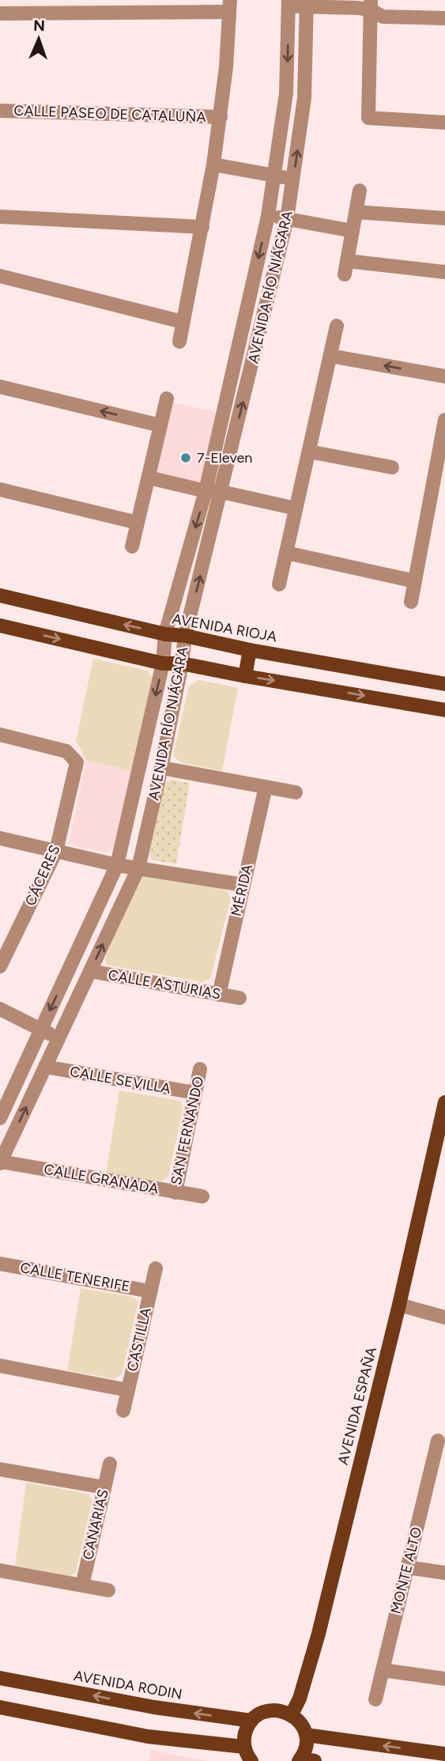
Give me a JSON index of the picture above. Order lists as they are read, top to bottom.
{
  "streets": {
    "main road": ["AVENIDA RIOJA", "AVENIDA ESPAÑA", "AVENIDA RODIN"],
    "street": [
      "CALLE PASEO DE CATALUÑA",
      "AVENIDA RÍO NIÁGARA",
      "CÁCERES",
      "MÉRIDA",
      "CALLE ASTURIAS",
      "CALLE SEVILLA",
      "SAN FERNANDO",
      "CALLE GRANADA",
      "CALLE TENERIFE",
      "CASTILLA",
      "CANARIAS",
      "MONTE ALTO"
    ]
  },
  "crossings": [
    ["AVENIDA RÍO NIÁGARA", "AVENIDA RIOJA"],
    ["AVENIDA RÍO NIÁGARA", "CALLE ASTURIAS"],
    ["AVENIDA RÍO NIÁGARA", "CALLE SEVILLA"],
    ["AVENIDA RÍO NIÁGARA", "CALLE GRANADA"],
    ["MÉRIDA", "CALLE ASTURIAS"],
    ["CALLE SEVILLA", "SAN FERNANDO"],
    ["SAN FERNANDO", "CALLE GRANADA"],
    ["CALLE TENERIFE", "CASTILLA"]
  ],
  "places": ["7-Eleven"],
  "north": "top"
}
